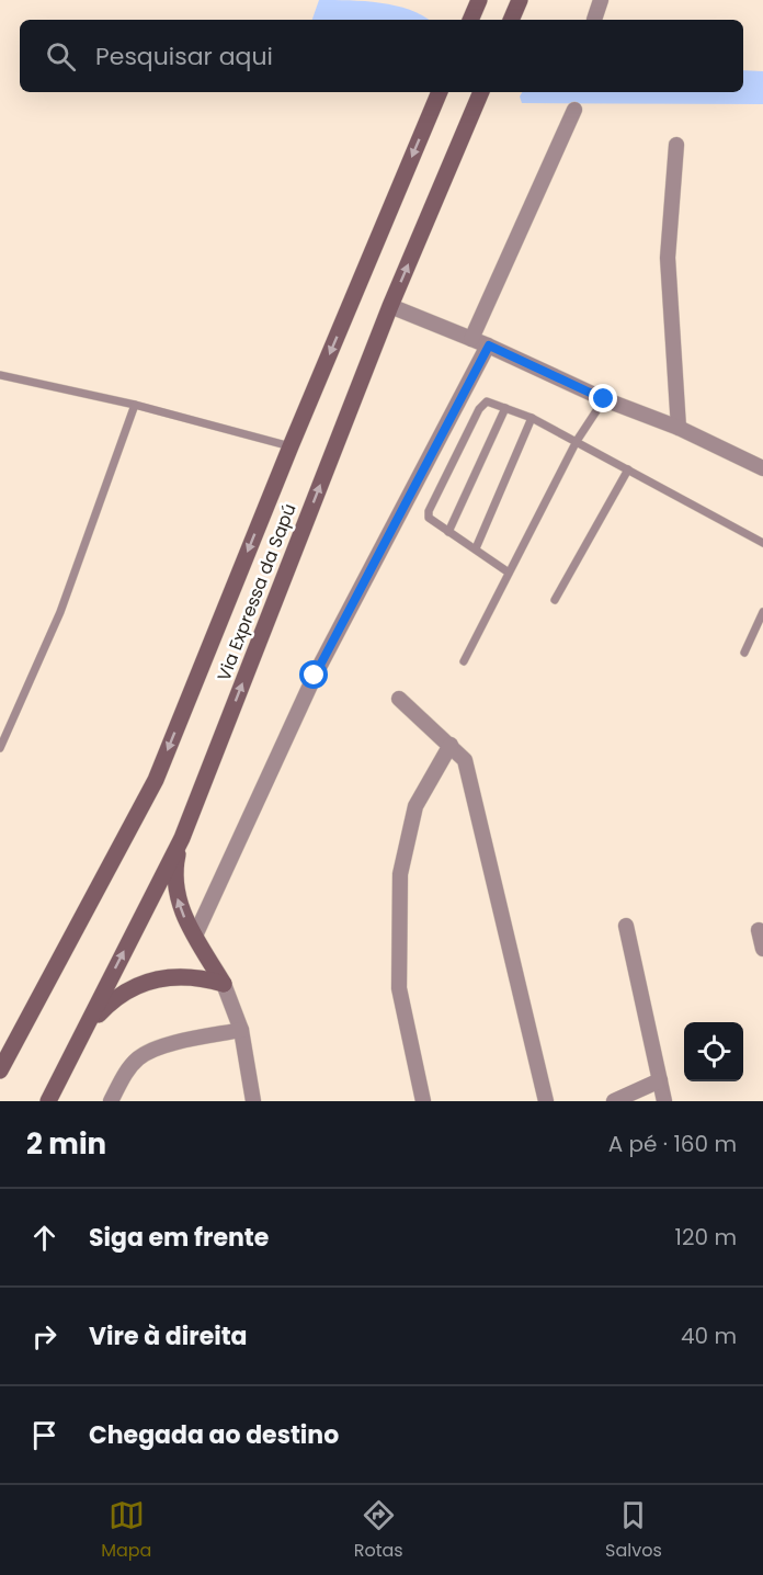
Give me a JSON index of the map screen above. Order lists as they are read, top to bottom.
{
  "streets": {
    "main road": ["Via Expressa da Sapú"]
  },
  "page": {
    "search": "Pesquisar aqui",
    "heading": ["2 min", "A pé · 160 m"],
    "list": [
      ["Siga em frente", "120 m"],
      ["Vire à direita", "40 m"],
      "Chegada ao destino"
    ],
    "nav": ["Mapa", "Rotas", "Salvos"]
  }
}
